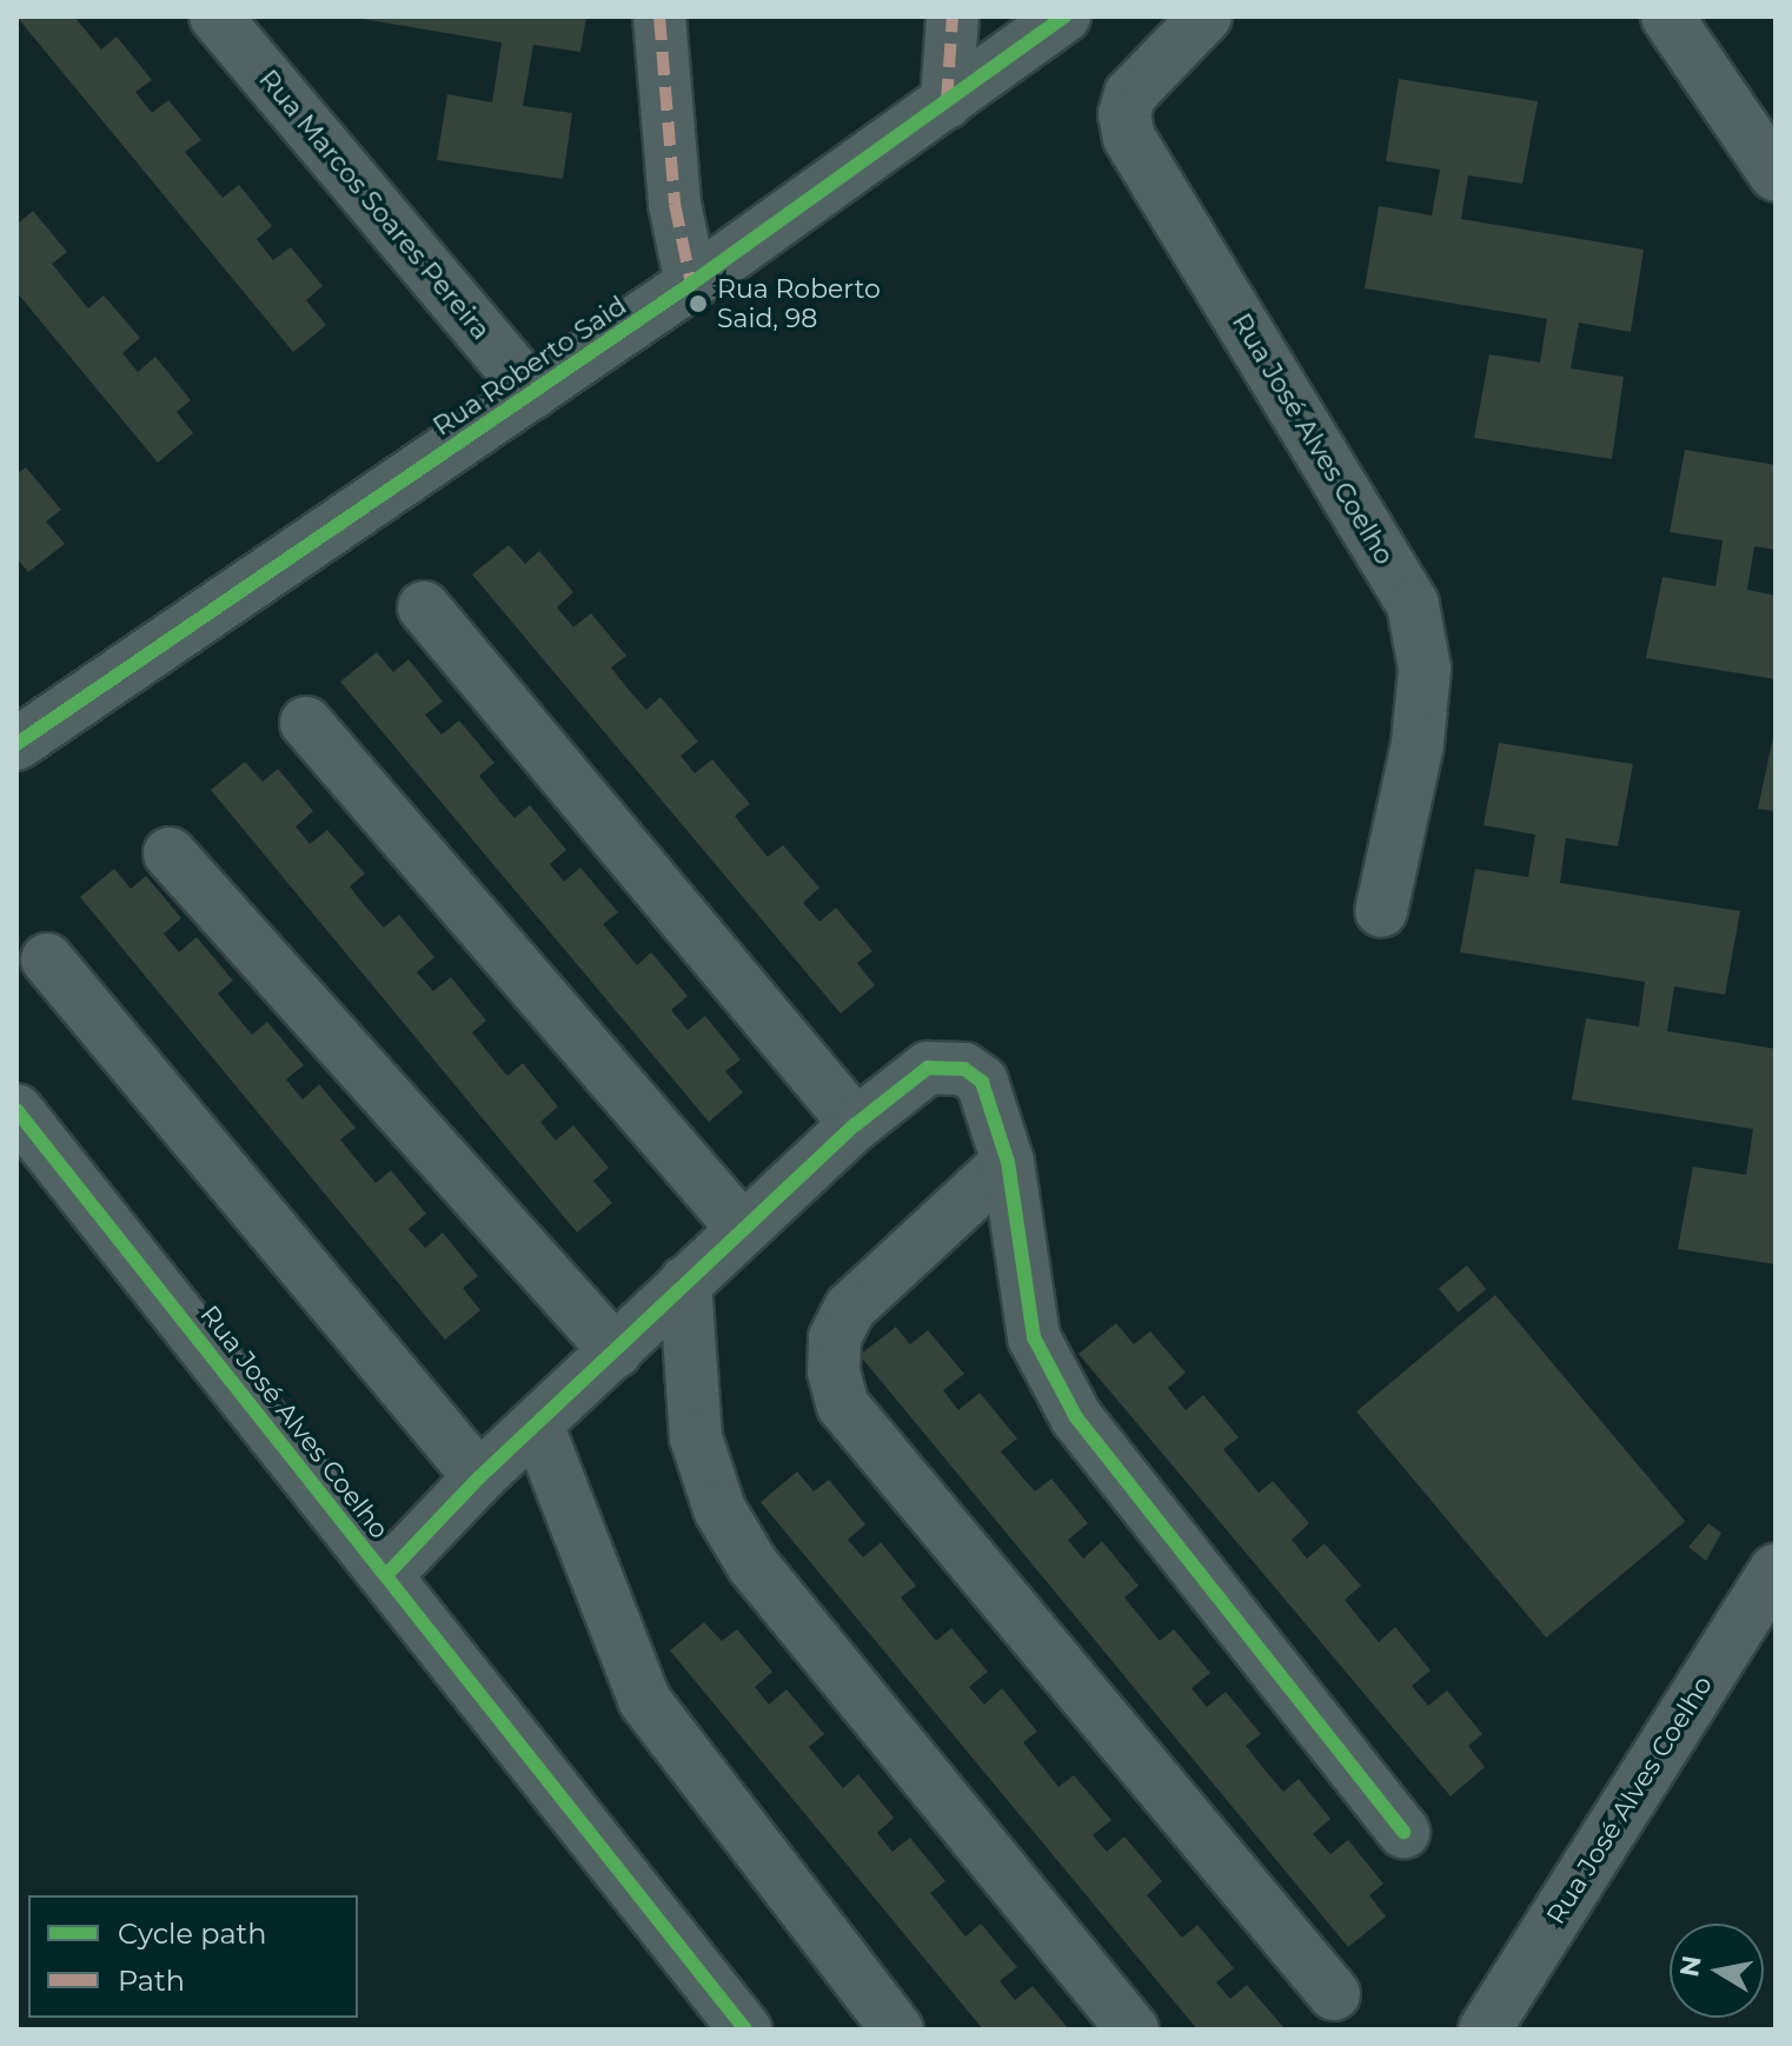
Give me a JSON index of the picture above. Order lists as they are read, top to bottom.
{
  "streets": {
    "street": ["Rua Marcos Soares Pereira", "Rua Roberto Said", "Rua José Alves Coelho"]
  },
  "crossings": [
    ["Rua Marcos Soares Pereira", "Rua Roberto Said"]
  ],
  "places": ["Rua Roberto Said, 98"],
  "legend": ["Cycle path", "Path"],
  "north": "left"
}
